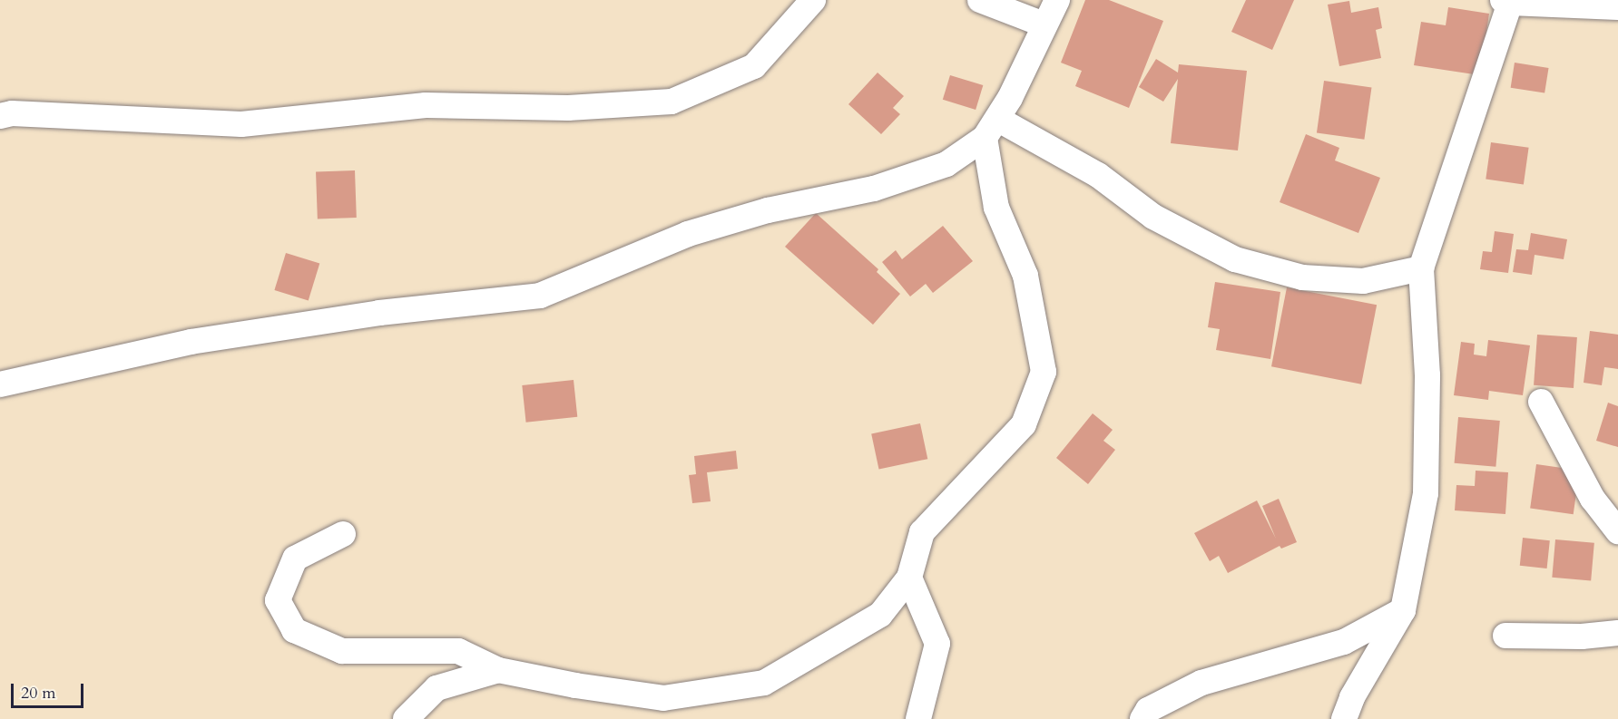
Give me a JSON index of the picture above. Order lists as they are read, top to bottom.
{
  "scale_bar": "20 m"
}
